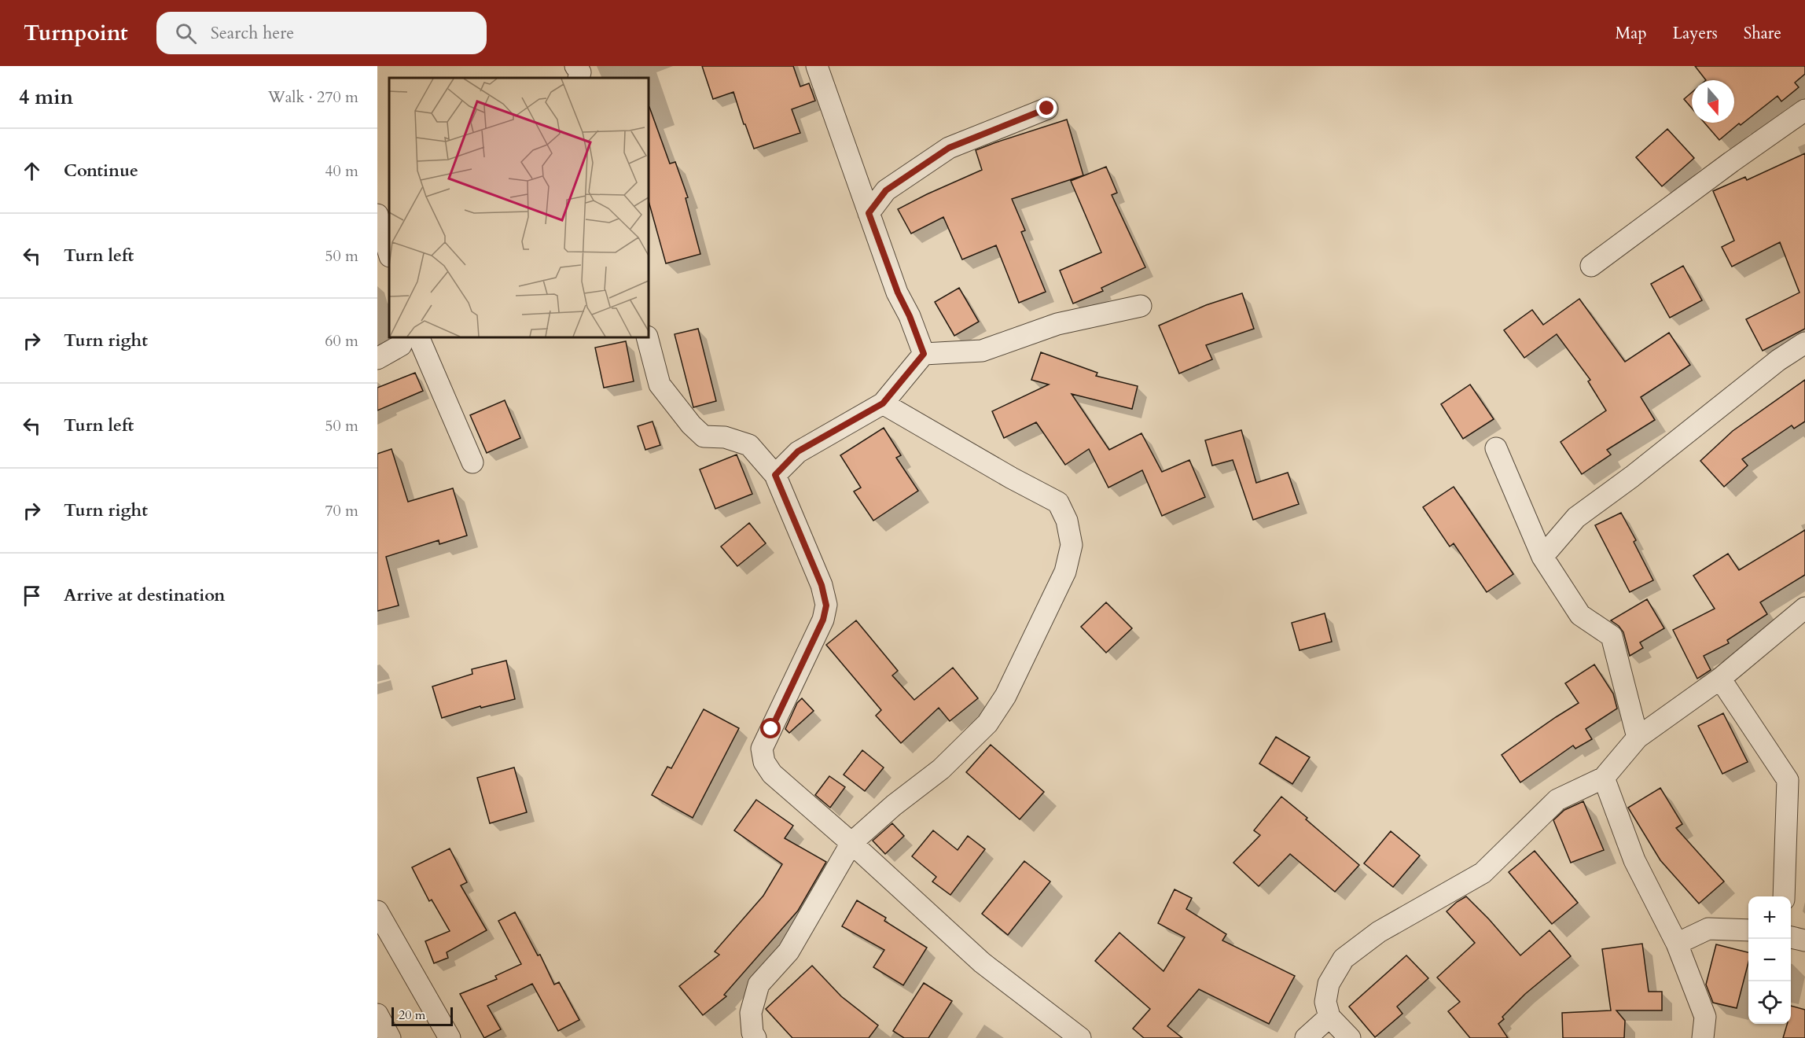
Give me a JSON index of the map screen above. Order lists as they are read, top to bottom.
{
  "scale_bar": "20 m",
  "north": "bottom",
  "page": {
    "header": "Turnpoint",
    "search": "Search here",
    "nav": ["Map", "Layers", "Share"],
    "heading": ["4 min", "Walk · 270 m"],
    "list": [
      ["Continue", "40 m"],
      ["Turn left", "50 m"],
      ["Turn right", "60 m"],
      ["Turn left", "50 m"],
      ["Turn right", "70 m"],
      "Arrive at destination"
    ],
    "map_buttons": ["+", "−"],
    "scale": "20 m"
  }
}
